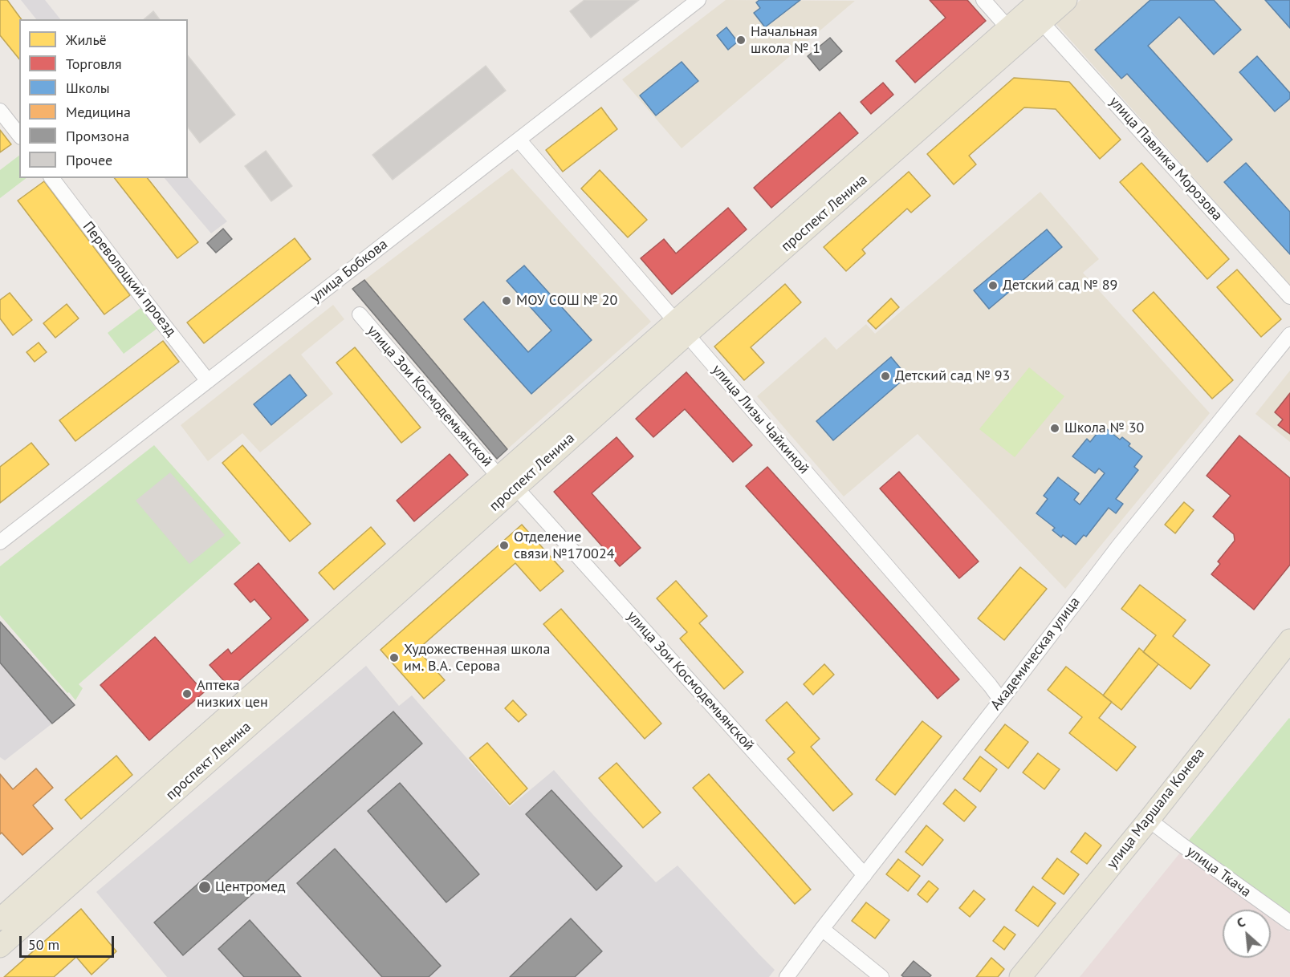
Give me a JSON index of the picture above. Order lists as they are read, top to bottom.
{
  "streets": {
    "main road": ["проспект Ленина", "улица Маршала Конева"],
    "street": [
      "улица Павлика Морозова",
      "улица Бобкова",
      "Переволоцкий проезд",
      "улица Зои Космодемьянской",
      "улица Лизы Чайкиной",
      "Академическая улица",
      "улица Ткача"
    ]
  },
  "crossings": [
    ["улица Павлика Морозова", "проспект Ленина"],
    ["проспект Ленина", "улица Зои Космодемьянской"],
    ["проспект Ленина", "улица Лизы Чайкиной"],
    ["улица Бобкова", "Переволоцкий проезд"],
    ["улица Бобкова", "улица Лизы Чайкиной"],
    ["улица Зои Космодемьянской", "Академическая улица"],
    ["улица Лизы Чайкиной", "Академическая улица"],
    ["улица Маршала Конева", "улица Ткача"]
  ],
  "places": [
    "Начальная школа № 1",
    "Детский сад № 89",
    "МОУ СОШ № 20",
    "Детский сад № 93",
    "Школа № 30",
    "Отделение связи №170024",
    "Художественная школа им. В.А. Серова",
    "Аптека низких цен",
    "Центромед"
  ],
  "legend": [
    "Жильё",
    "Торговля",
    "Школы",
    "Медицина",
    "Промзона",
    "Прочее"
  ],
  "scale_bar": "50 m",
  "north": "top left"
}
